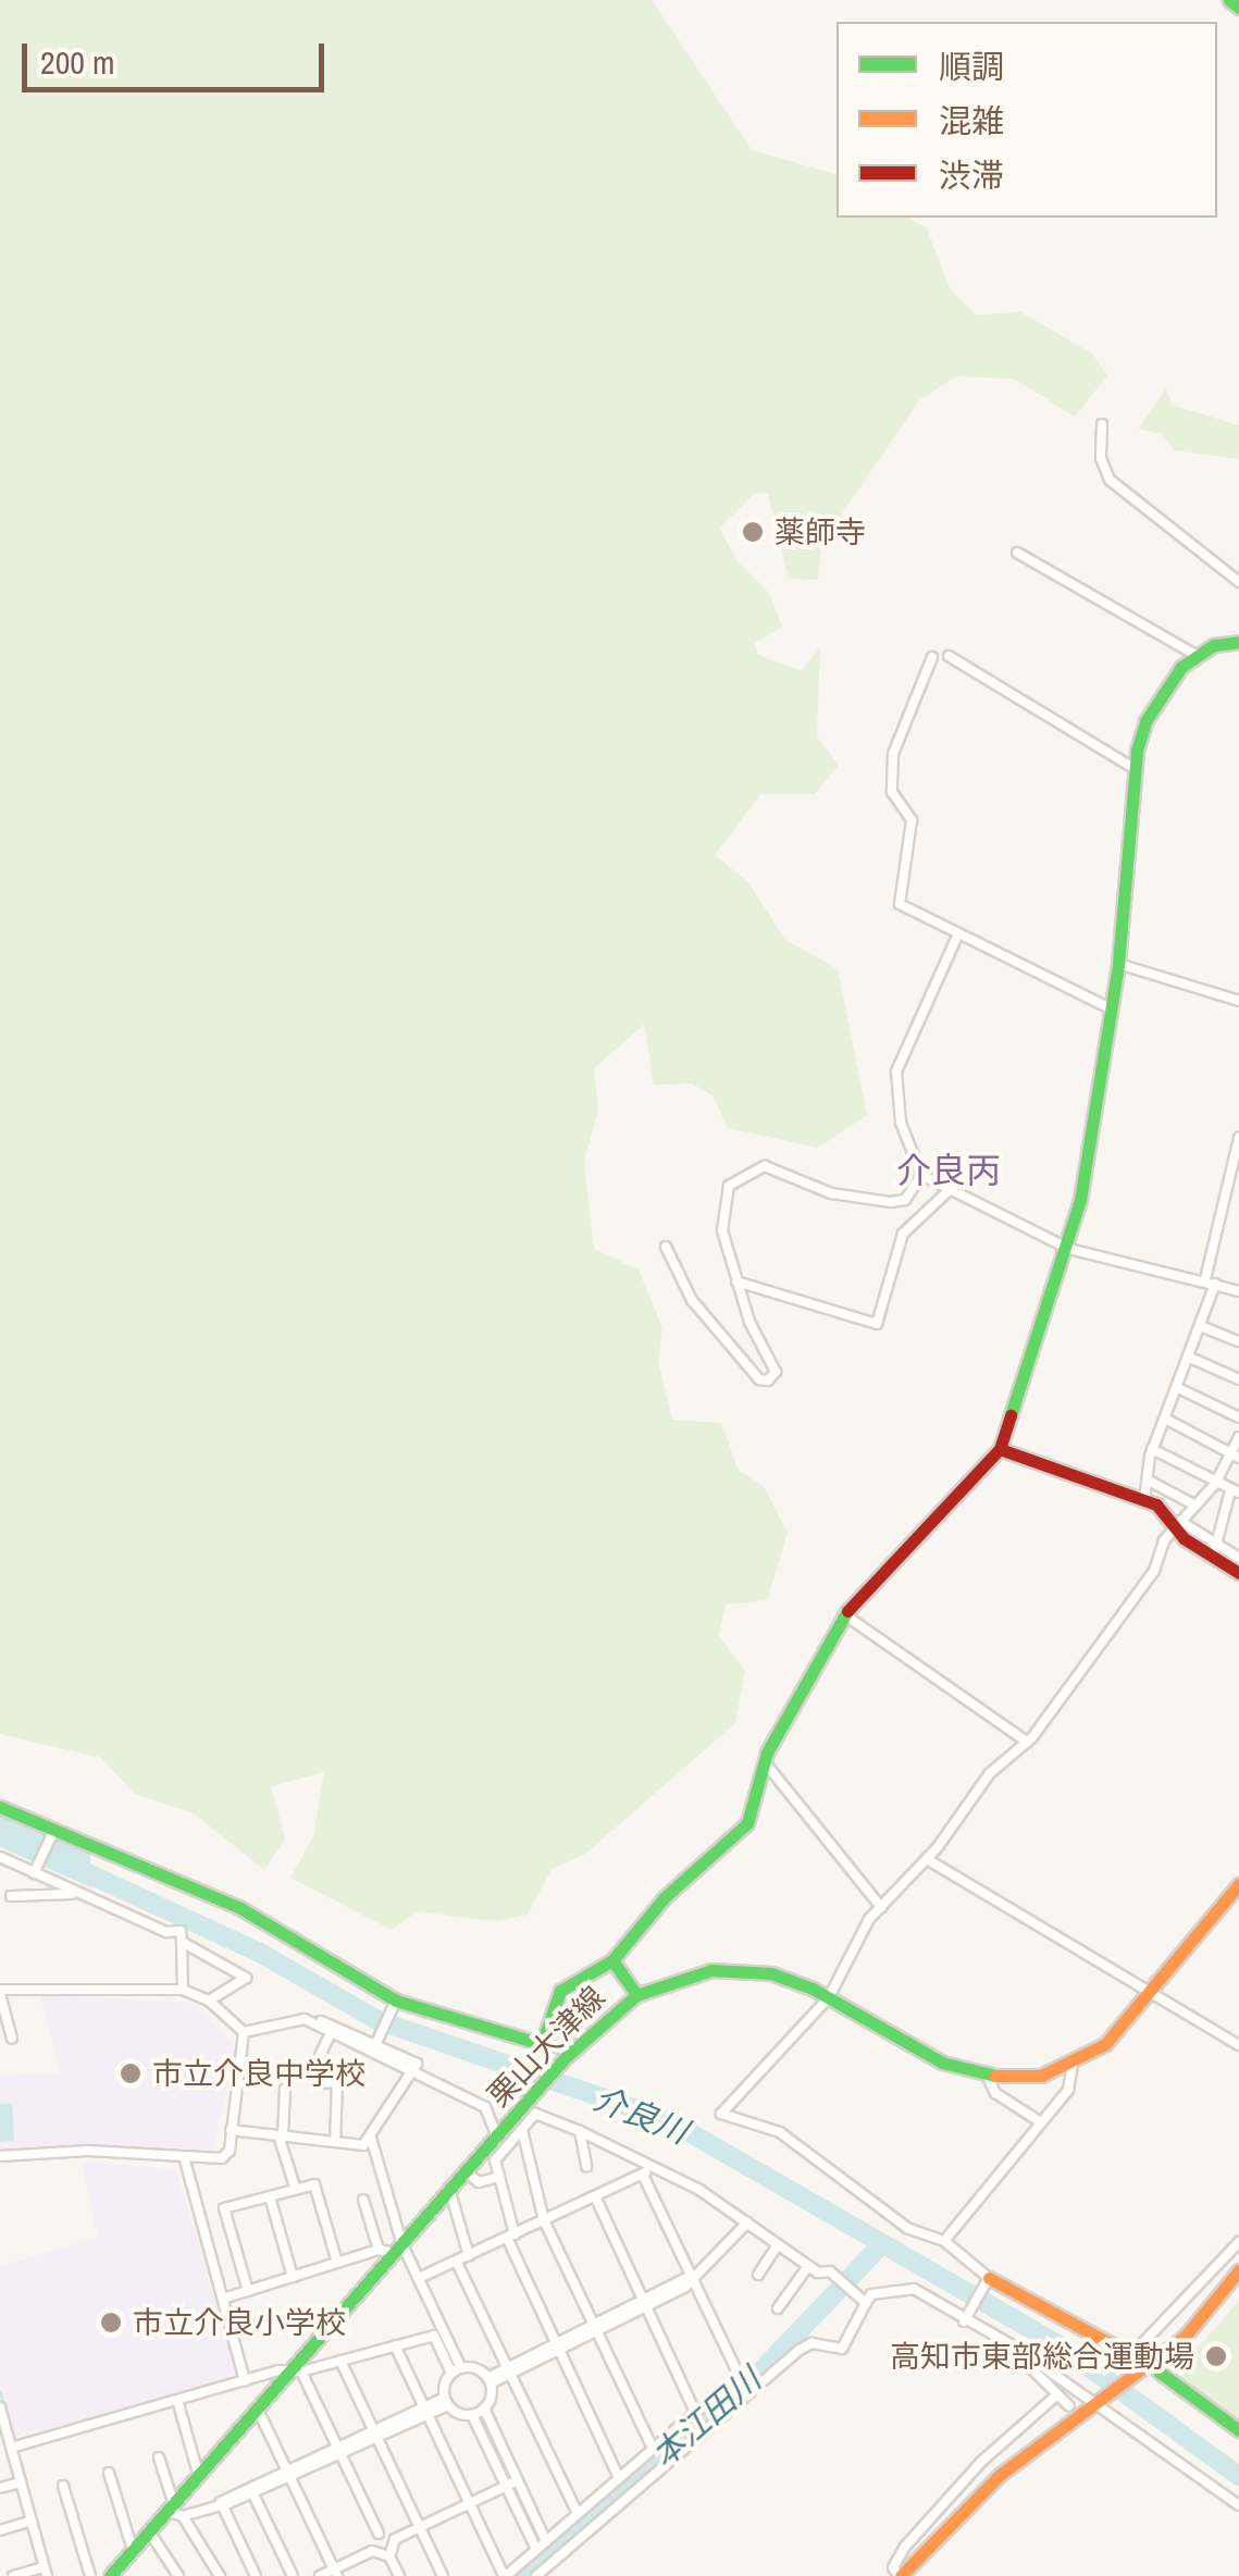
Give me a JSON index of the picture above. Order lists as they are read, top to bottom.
{
  "streets": {
    "main road": ["栗山大津線"]
  },
  "districts": ["介良丙"],
  "water": ["介良川", "本江田川"],
  "places": [
    "薬師寺",
    "市立介良中学校",
    "市立介良小学校",
    "高知市東部総合運動場"
  ],
  "legend": ["順調", "混雑", "渋滞"],
  "scale_bar": "200 m"
}
